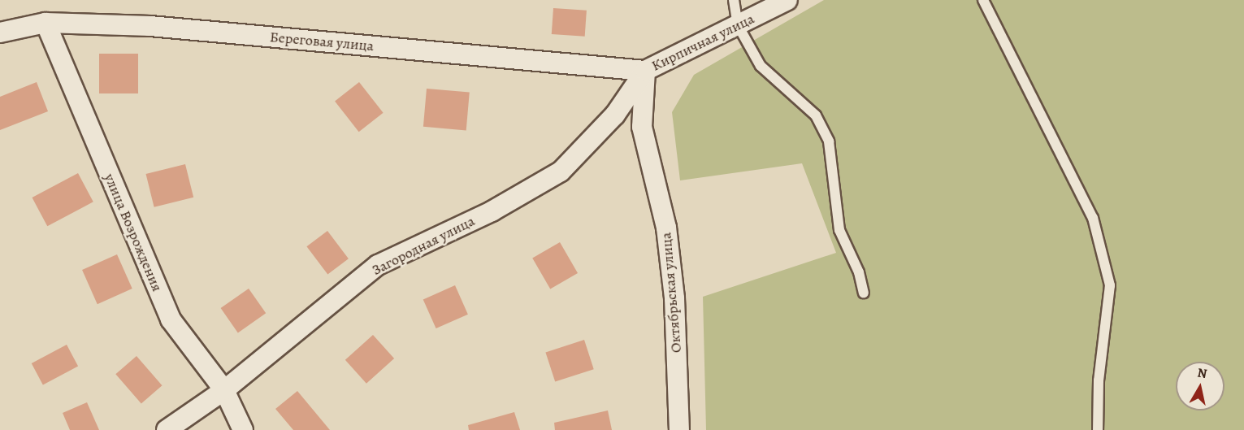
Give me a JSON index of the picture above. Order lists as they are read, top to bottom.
{
  "streets": {
    "street": [
      "Береговая улица",
      "Кирпичная улица",
      "улица Возрождения",
      "Загородная улица",
      "Октябрьская улица"
    ]
  },
  "crossings": [
    ["Береговая улица", "Кирпичная улица"],
    ["Береговая улица", "улица Возрождения"],
    ["Береговая улица", "Загородная улица"],
    ["Береговая улица", "Октябрьская улица"],
    ["Кирпичная улица", "Загородная улица"],
    ["Кирпичная улица", "Октябрьская улица"],
    ["улица Возрождения", "Загородная улица"],
    ["Загородная улица", "Октябрьская улица"]
  ],
  "north": "top"
}
